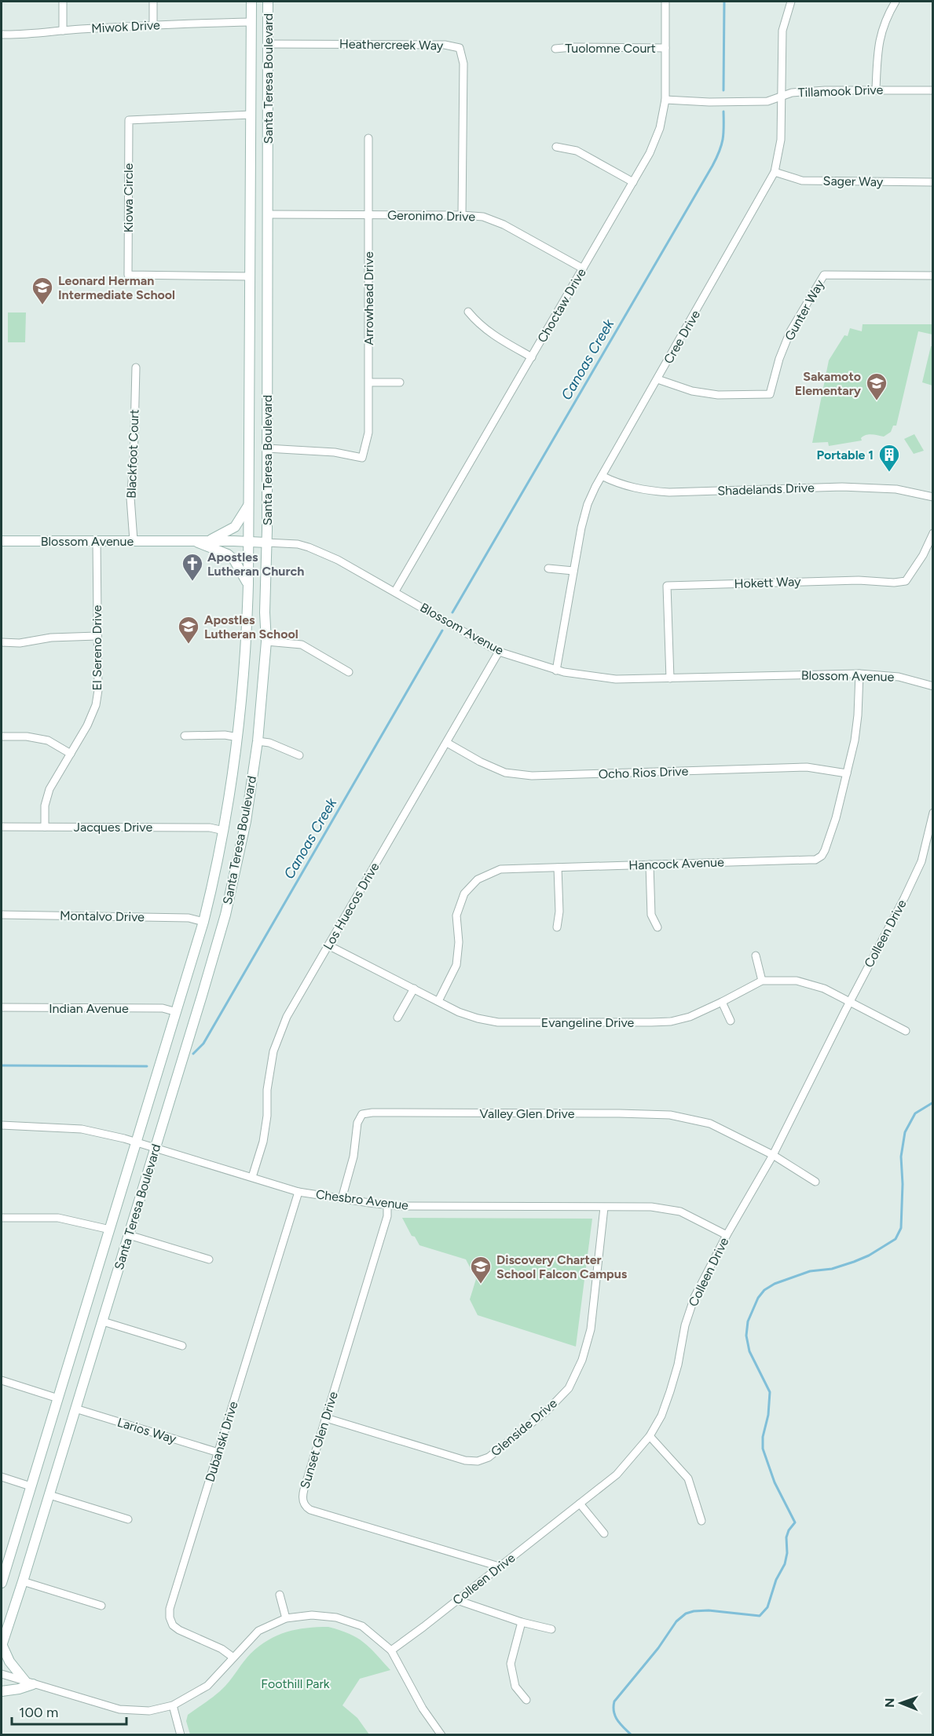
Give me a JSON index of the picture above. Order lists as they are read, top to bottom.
{
  "streets": {
    "main road": ["Santa Teresa Boulevard", "Blossom Avenue"],
    "street": [
      "Miwok Drive",
      "Heathercreek Way",
      "Tuolomne Court",
      "Tillamook Drive",
      "Sager Way",
      "Kiowa Circle",
      "Geronimo Drive",
      "Arrowhead Drive",
      "Choctaw Drive",
      "Gunter Way",
      "Cree Drive",
      "Blackfoot Court",
      "Shadelands Drive",
      "Hokett Way",
      "El Sereno Drive",
      "Ocho Rios Drive",
      "Jacques Drive",
      "Hancock Avenue",
      "Los Huecos Drive",
      "Montalvo Drive",
      "Colleen Drive",
      "Indian Avenue",
      "Evangeline Drive",
      "Valley Glen Drive",
      "Chesbro Avenue",
      "Glenside Drive",
      "Larios Way",
      "Sunset Glen Drive",
      "Dubanski Drive"
    ]
  },
  "crossings": [
    ["Miwok Drive", "Santa Teresa Boulevard"],
    ["Heathercreek Way", "Santa Teresa Boulevard"],
    ["Heathercreek Way", "Geronimo Drive"],
    ["Tuolomne Court", "Choctaw Drive"],
    ["Santa Teresa Boulevard", "Kiowa Circle"],
    ["Santa Teresa Boulevard", "Geronimo Drive"],
    ["Santa Teresa Boulevard", "Arrowhead Drive"],
    ["Santa Teresa Boulevard", "Blossom Avenue"],
    ["Santa Teresa Boulevard", "Jacques Drive"],
    ["Santa Teresa Boulevard", "Montalvo Drive"],
    ["Santa Teresa Boulevard", "Indian Avenue"],
    ["Santa Teresa Boulevard", "Chesbro Avenue"],
    ["Santa Teresa Boulevard", "Larios Way"],
    ["Tillamook Drive", "Choctaw Drive"],
    ["Tillamook Drive", "Cree Drive"],
    ["Sager Way", "Cree Drive"],
    ["Geronimo Drive", "Arrowhead Drive"],
    ["Geronimo Drive", "Choctaw Drive"],
    ["Choctaw Drive", "Blossom Avenue"],
    ["Gunter Way", "Cree Drive"],
    ["Cree Drive", "Shadelands Drive"],
    ["Cree Drive", "Blossom Avenue"],
    ["Blackfoot Court", "Blossom Avenue"],
    ["Blossom Avenue", "Hokett Way"],
    ["Blossom Avenue", "El Sereno Drive"],
    ["Blossom Avenue", "Hancock Avenue"],
    ["Blossom Avenue", "Los Huecos Drive"],
    ["El Sereno Drive", "Jacques Drive"],
    ["Ocho Rios Drive", "Hancock Avenue"],
    ["Ocho Rios Drive", "Los Huecos Drive"],
    ["Hancock Avenue", "Evangeline Drive"],
    ["Los Huecos Drive", "Evangeline Drive"],
    ["Los Huecos Drive", "Chesbro Avenue"],
    ["Colleen Drive", "Evangeline Drive"],
    ["Colleen Drive", "Valley Glen Drive"],
    ["Colleen Drive", "Chesbro Avenue"],
    ["Colleen Drive", "Sunset Glen Drive"],
    ["Valley Glen Drive", "Chesbro Avenue"],
    ["Chesbro Avenue", "Glenside Drive"],
    ["Chesbro Avenue", "Sunset Glen Drive"],
    ["Chesbro Avenue", "Dubanski Drive"],
    ["Glenside Drive", "Sunset Glen Drive"],
    ["Larios Way", "Dubanski Drive"]
  ],
  "water": ["Canoas Creek"],
  "parks": ["Foothill Park"],
  "places": {
    "school or university": [
      "Leonard Herman Intermediate School",
      "Sakamoto Elementary",
      "Apostles Lutheran School",
      "Discovery Charter School Falcon Campus"
    ],
    "building": ["Portable 1"],
    "church": ["Apostles Lutheran Church"]
  },
  "scale_bar": "100 m",
  "north": "left"
}
